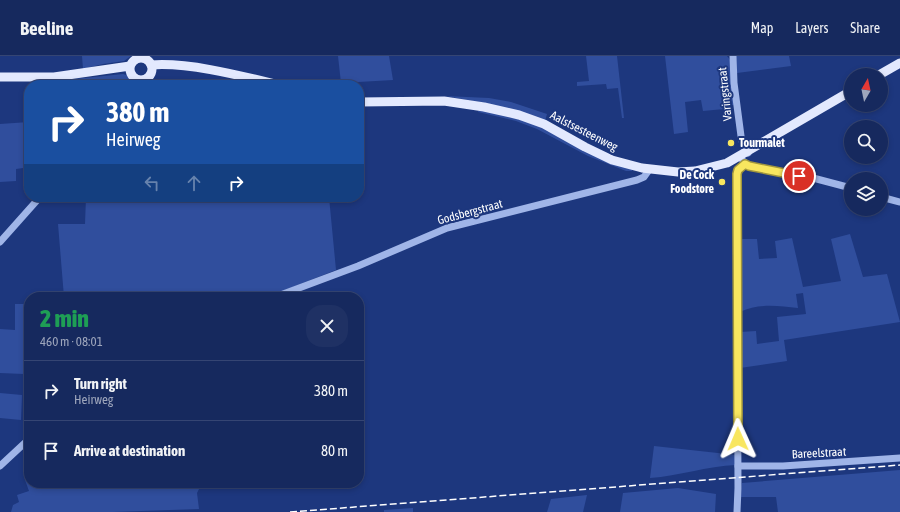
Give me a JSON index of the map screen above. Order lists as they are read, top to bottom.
{
  "streets": {
    "main road": ["Aalstsesteenweg"],
    "street": ["Varingstraat", "Godsbergstraat", "Bareelstraat"]
  },
  "crossings": [
    ["Varingstraat", "Aalstsesteenweg"],
    ["Aalstsesteenweg", "Godsbergstraat"]
  ],
  "places": ["Tourmalet", "De Cock Foodstore"],
  "north": "top",
  "page": {
    "header": "Beeline",
    "nav": ["Map", "Layers", "Share"],
    "turn": ["380 m", "Heirweg"],
    "heading": ["2 min", "460 m · 08:01"],
    "list": [
      {
        "name": "Turn right",
        "note": "Heirweg",
        "value": "380 m"
      },
      {
        "name": "Arrive at destination",
        "value": "80 m"
      }
    ]
  }
}
